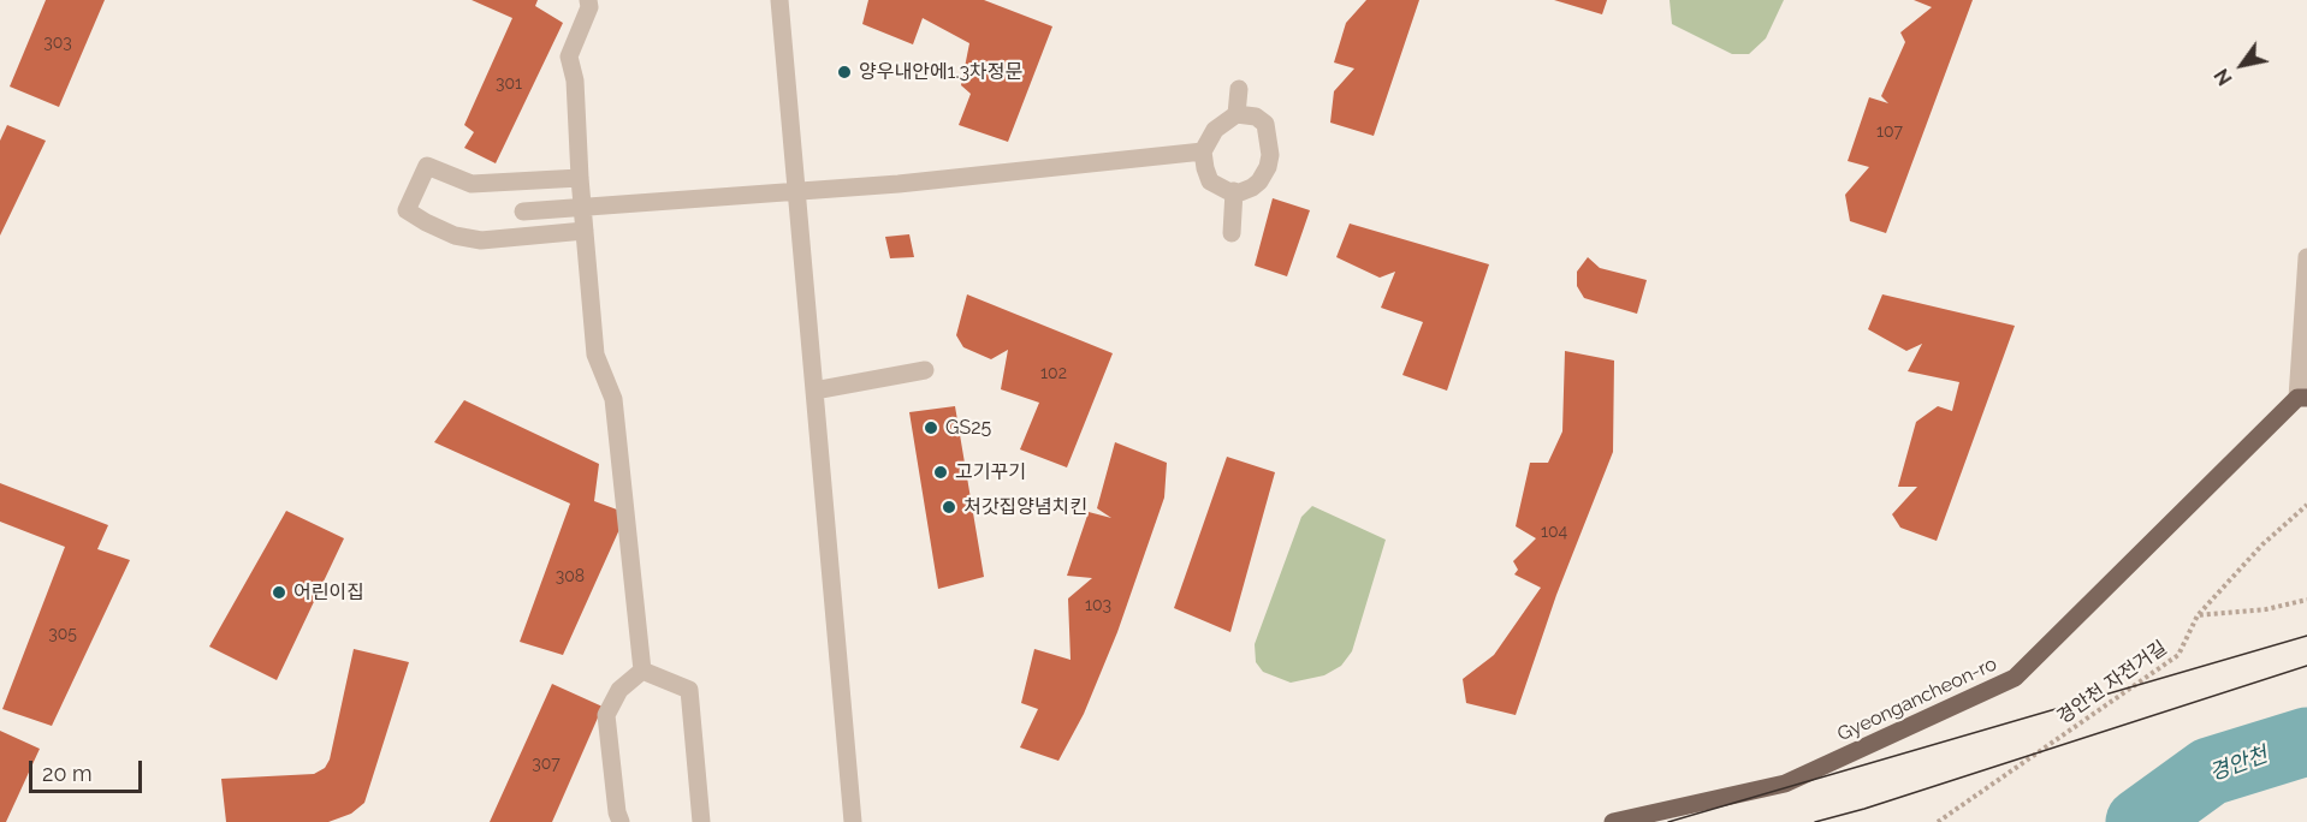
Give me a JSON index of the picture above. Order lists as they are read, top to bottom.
{
  "streets": {
    "main road": ["Gyeongancheon-ro"],
    "path": ["경안천 자전거길"]
  },
  "water": ["경안천"],
  "places": [
    "양우내안에1.3차정문",
    "GS25",
    "고기꾸기",
    "처갓집양념치킨",
    "어린이집"
  ],
  "house_numbers": [
    "303",
    "301",
    "107",
    "102",
    "104",
    "308",
    "103",
    "305",
    "307"
  ],
  "scale_bar": "20 m",
  "north": "bottom left"
}
